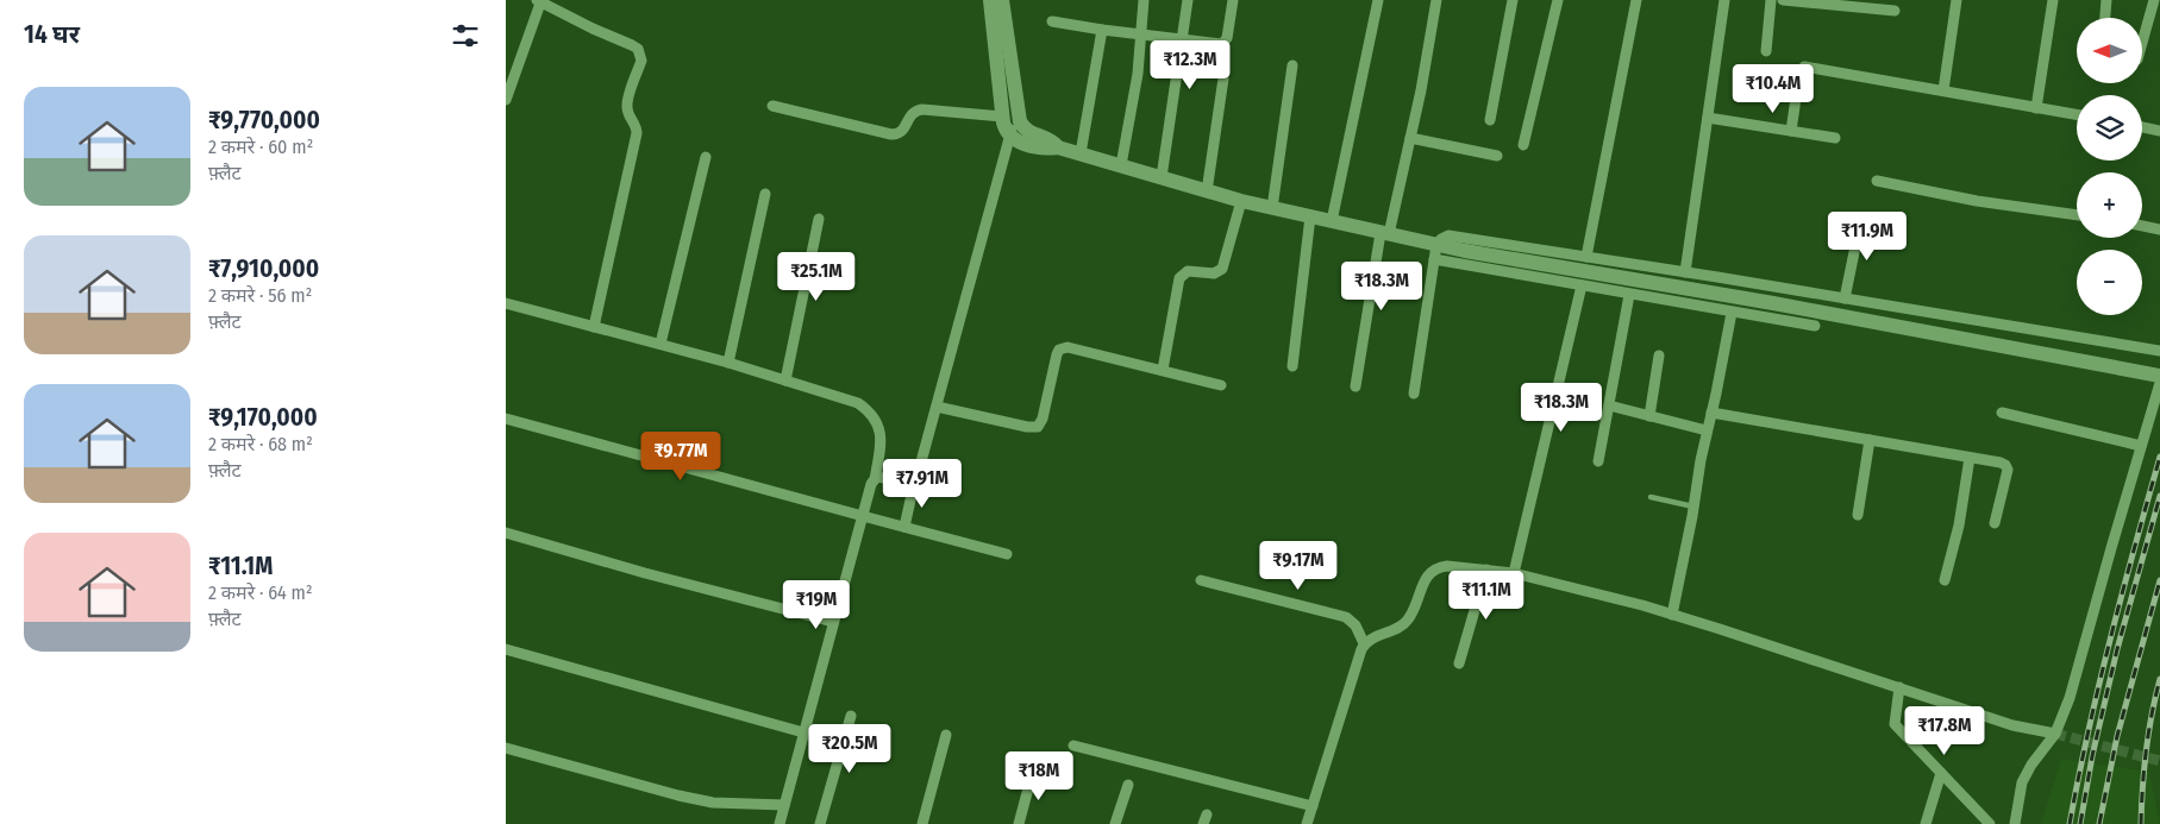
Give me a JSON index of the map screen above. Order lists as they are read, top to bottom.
{
  "north": "left",
  "page": {
    "heading": "14 घर",
    "map_buttons": ["+", "−"],
    "price": [
      "₹12.3M",
      "₹10.4M",
      "₹11.9M",
      "₹25.1M",
      "₹18.3M",
      "₹18.3M",
      "₹9.77M",
      "₹7.91M",
      "₹9.17M",
      "₹11.1M",
      "₹19M",
      "₹17.8M",
      "₹20.5M",
      "₹18M"
    ],
    "list": [
      {
        "name": "₹9,770,000",
        "note": "2 कमरे · 60 m² · फ़्लैट"
      },
      {
        "name": "₹7,910,000",
        "note": "2 कमरे · 56 m² · फ़्लैट"
      },
      {
        "name": "₹9,170,000",
        "note": "2 कमरे · 68 m² · फ़्लैट"
      },
      {
        "name": "₹11.1M",
        "note": "2 कमरे · 64 m² · फ़्लैट"
      }
    ]
  }
}
